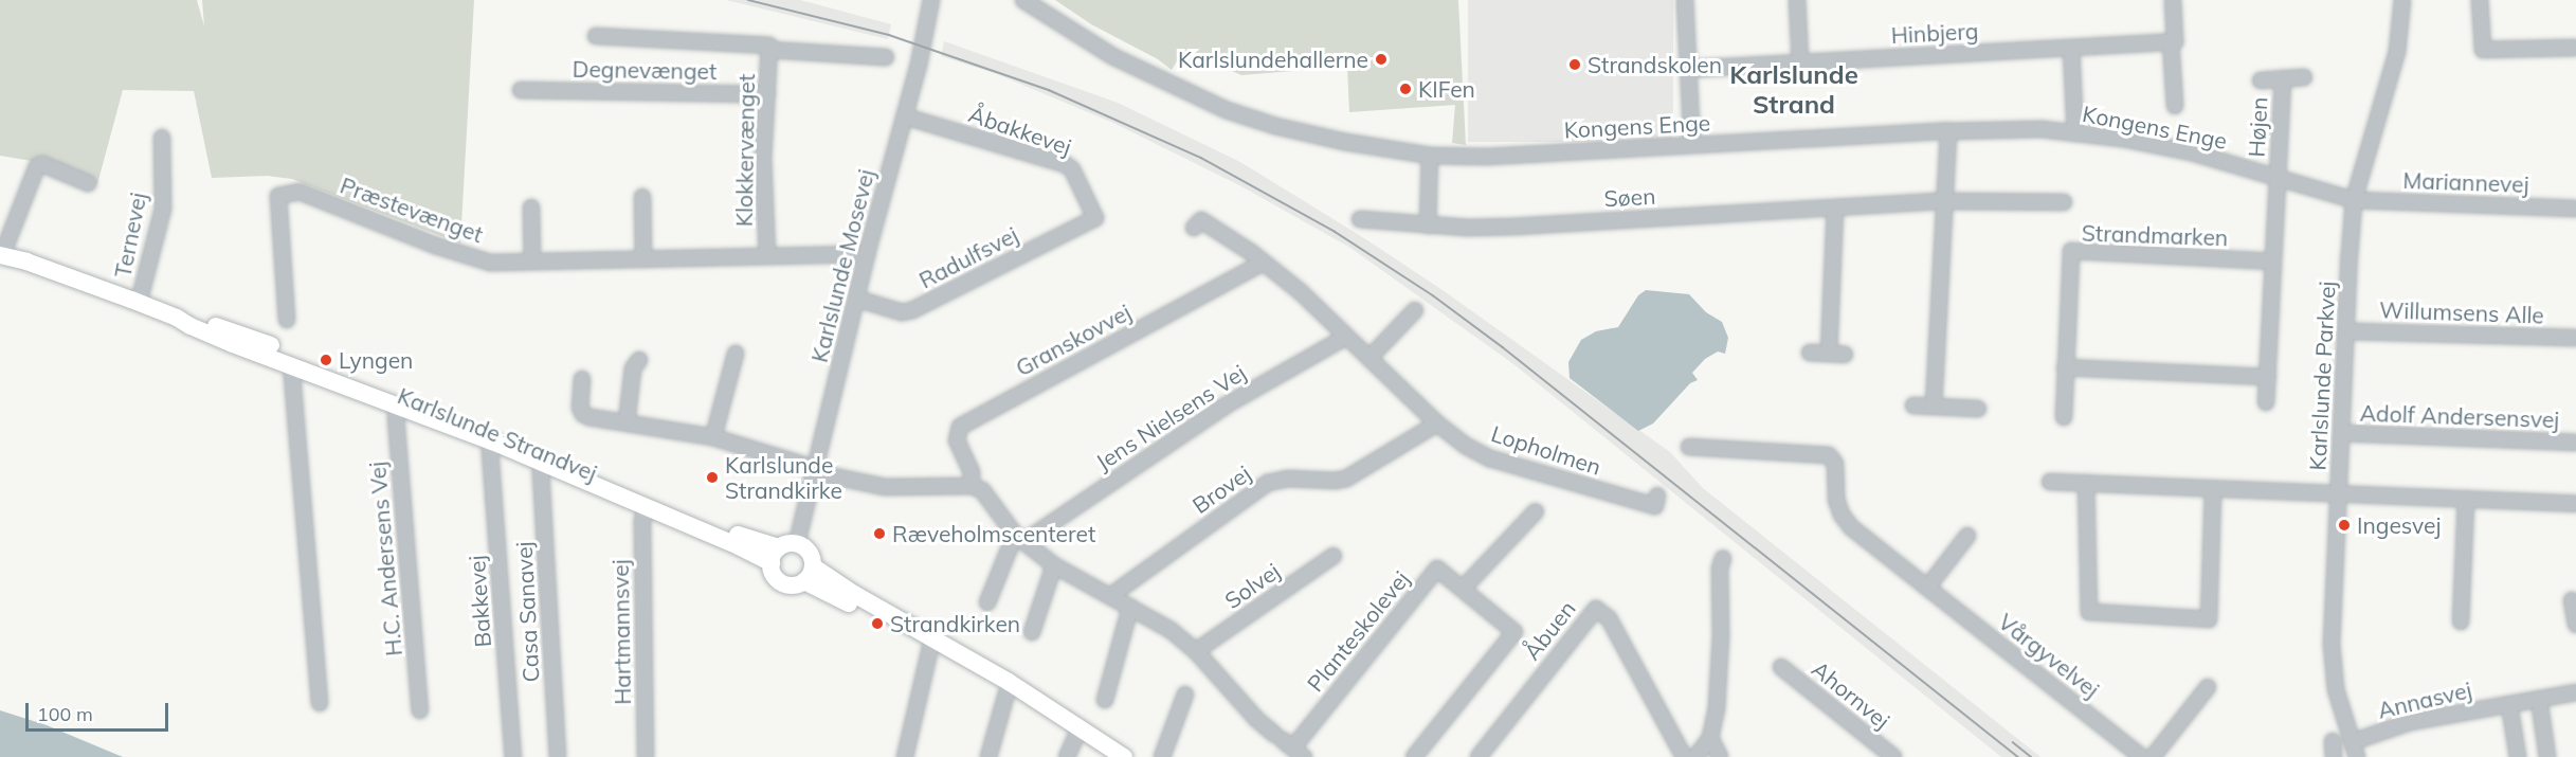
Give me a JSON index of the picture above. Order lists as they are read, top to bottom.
{
  "streets": {
    "main road": ["Karlslunde Strandvej"],
    "street": [
      "Hinbjerg",
      "Degnevænget",
      "Kongens Enge",
      "Højen",
      "Åbakkevej",
      "Klokkervænget",
      "Mariannevej",
      "Søen",
      "Præstevænget",
      "Ternevej",
      "Strandmarken",
      "Radulfsvej",
      "Karlslunde Mosevej",
      "Willumsens Alle",
      "Granskovvej",
      "Karlslunde Parkvej",
      "Adolf Andersensvej",
      "Jens Nielsens Vej",
      "Lopholmen",
      "Brovej",
      "H.C. Andersens Vej",
      "Solvej",
      "Bakkevej",
      "Casa Sanavej",
      "Åbuen",
      "Planteskolevej",
      "Hartmannsvej",
      "Vårgyvelvej",
      "Ahornvej",
      "Annasvej"
    ]
  },
  "crossings": [
    ["Degnevænget", "Klokkervænget"],
    ["Kongens Enge", "Højen"],
    ["Kongens Enge", "Mariannevej"],
    ["Kongens Enge", "Karlslunde Parkvej"],
    ["Åbakkevej", "Radulfsvej"],
    ["Åbakkevej", "Karlslunde Mosevej"],
    ["Klokkervænget", "Præstevænget"],
    ["Mariannevej", "Karlslunde Parkvej"],
    ["Præstevænget", "Karlslunde Mosevej"],
    ["Ternevej", "Karlslunde Strandvej"],
    ["Radulfsvej", "Karlslunde Mosevej"],
    ["Karlslunde Mosevej", "Karlslunde Strandvej"],
    ["Willumsens Alle", "Karlslunde Parkvej"],
    ["Granskovvej", "Lopholmen"],
    ["Karlslunde Parkvej", "Adolf Andersensvej"],
    ["Karlslunde Parkvej", "Annasvej"],
    ["Jens Nielsens Vej", "Lopholmen"],
    ["Karlslunde Strandvej", "H.C. Andersens Vej"],
    ["Karlslunde Strandvej", "Bakkevej"],
    ["Karlslunde Strandvej", "Casa Sanavej"],
    ["Karlslunde Strandvej", "Hartmannsvej"],
    ["Lopholmen", "Brovej"]
  ],
  "districts": ["Karlslunde Strand"],
  "places": [
    "Karlslundehallerne",
    "Strandskolen",
    "KIFen",
    "Lyngen",
    "Karlslunde Strandkirke",
    "Ingesvej",
    "Ræveholmscenteret",
    "Strandkirken"
  ],
  "scale_bar": "100 m"
}
